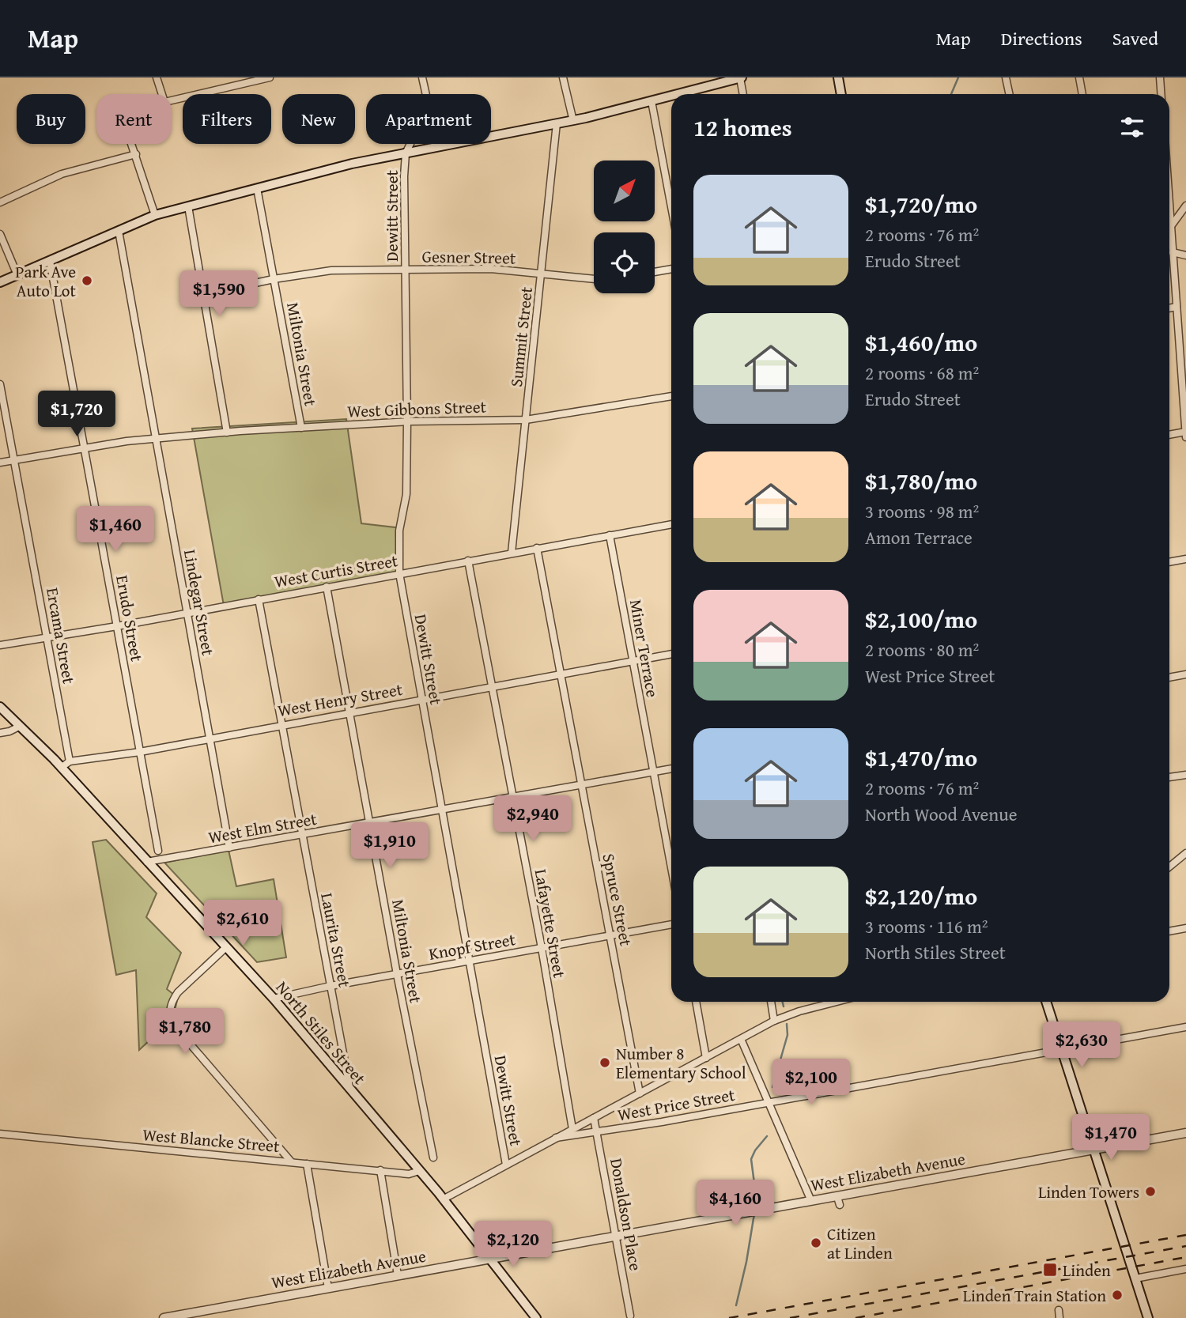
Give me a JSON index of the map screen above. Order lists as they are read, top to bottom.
{
  "streets": {
    "main road": ["North Stiles Street"],
    "street": [
      "Dewitt Street",
      "Gesner Street",
      "Summit Street",
      "Miltonia Street",
      "West Gibbons Street",
      "West Curtis Street",
      "Lindegar Street",
      "Erudo Street",
      "Ercama Street",
      "Miner Terrace",
      "West Henry Street",
      "West Elm Street",
      "Spruce Street",
      "Lafayette Street",
      "Laurita Street",
      "Knopf Street",
      "West Price Street",
      "West Blancke Street",
      "West Elizabeth Avenue",
      "Donaldson Place"
    ]
  },
  "crossings": [
    ["Dewitt Street", "Gesner Street"],
    ["Dewitt Street", "West Gibbons Street"],
    ["Dewitt Street", "West Curtis Street"],
    ["Dewitt Street", "West Henry Street"],
    ["Dewitt Street", "West Elm Street"],
    ["Dewitt Street", "Knopf Street"],
    ["Gesner Street", "Summit Street"],
    ["Gesner Street", "Miltonia Street"],
    ["Summit Street", "West Gibbons Street"],
    ["Summit Street", "West Curtis Street"],
    ["Miltonia Street", "West Gibbons Street"],
    ["Miltonia Street", "West Curtis Street"],
    ["Miltonia Street", "West Henry Street"],
    ["Miltonia Street", "West Elm Street"],
    ["Miltonia Street", "Knopf Street"],
    ["West Gibbons Street", "Lindegar Street"],
    ["West Gibbons Street", "Erudo Street"],
    ["West Gibbons Street", "Ercama Street"],
    ["West Curtis Street", "Lindegar Street"],
    ["West Curtis Street", "Erudo Street"],
    ["West Curtis Street", "Ercama Street"],
    ["West Curtis Street", "Miner Terrace"],
    ["West Curtis Street", "Spruce Street"],
    ["West Curtis Street", "Lafayette Street"],
    ["West Curtis Street", "Laurita Street"],
    ["Lindegar Street", "West Henry Street"],
    ["Lindegar Street", "West Elm Street"],
    ["Erudo Street", "West Henry Street"],
    ["Ercama Street", "West Henry Street"],
    ["Miner Terrace", "West Henry Street"],
    ["Miner Terrace", "West Elm Street"],
    ["West Henry Street", "Spruce Street"],
    ["West Henry Street", "Lafayette Street"],
    ["West Henry Street", "Laurita Street"],
    ["West Elm Street", "Spruce Street"],
    ["West Elm Street", "Lafayette Street"],
    ["West Elm Street", "Laurita Street"],
    ["West Elm Street", "North Stiles Street"],
    ["Spruce Street", "Knopf Street"],
    ["Lafayette Street", "Knopf Street"],
    ["Laurita Street", "Knopf Street"],
    ["Laurita Street", "North Stiles Street"],
    ["Knopf Street", "North Stiles Street"],
    ["North Stiles Street", "West Blancke Street"],
    ["North Stiles Street", "West Elizabeth Avenue"],
    ["West Price Street", "Donaldson Place"],
    ["West Elizabeth Avenue", "Donaldson Place"]
  ],
  "places": {
    "other": [
      "Park Ave Auto Lot",
      "Number 8 Elementary School",
      "Linden Towers",
      "Citizen at Linden",
      "Linden Train Station"
    ],
    "transit": ["Linden"]
  },
  "north": "top right",
  "page": {
    "header": "Map",
    "nav": ["Map", "Directions", "Saved"],
    "chip": [
      "Buy",
      "Rent",
      "Filters",
      "New",
      "Apartment"
    ],
    "heading": "12 homes",
    "list": [
      {
        "name": "$1,720/mo",
        "note": "2 rooms · 76 m² · Erudo Street"
      },
      {
        "name": "$1,460/mo",
        "note": "2 rooms · 68 m² · Erudo Street"
      },
      {
        "name": "$1,780/mo",
        "note": "3 rooms · 98 m² · Amon Terrace"
      },
      {
        "name": "$2,100/mo",
        "note": "2 rooms · 80 m² · West Price Street"
      },
      {
        "name": "$1,470/mo",
        "note": "2 rooms · 76 m² · North Wood Avenue"
      },
      {
        "name": "$2,120/mo",
        "note": "3 rooms · 116 m² · North Stiles Street"
      }
    ],
    "price": [
      "$1,590",
      "$1,720",
      "$1,460",
      "$2,940",
      "$1,910",
      "$2,610",
      "$1,780",
      "$2,630",
      "$2,100",
      "$1,470",
      "$4,160",
      "$2,120"
    ]
  }
}
